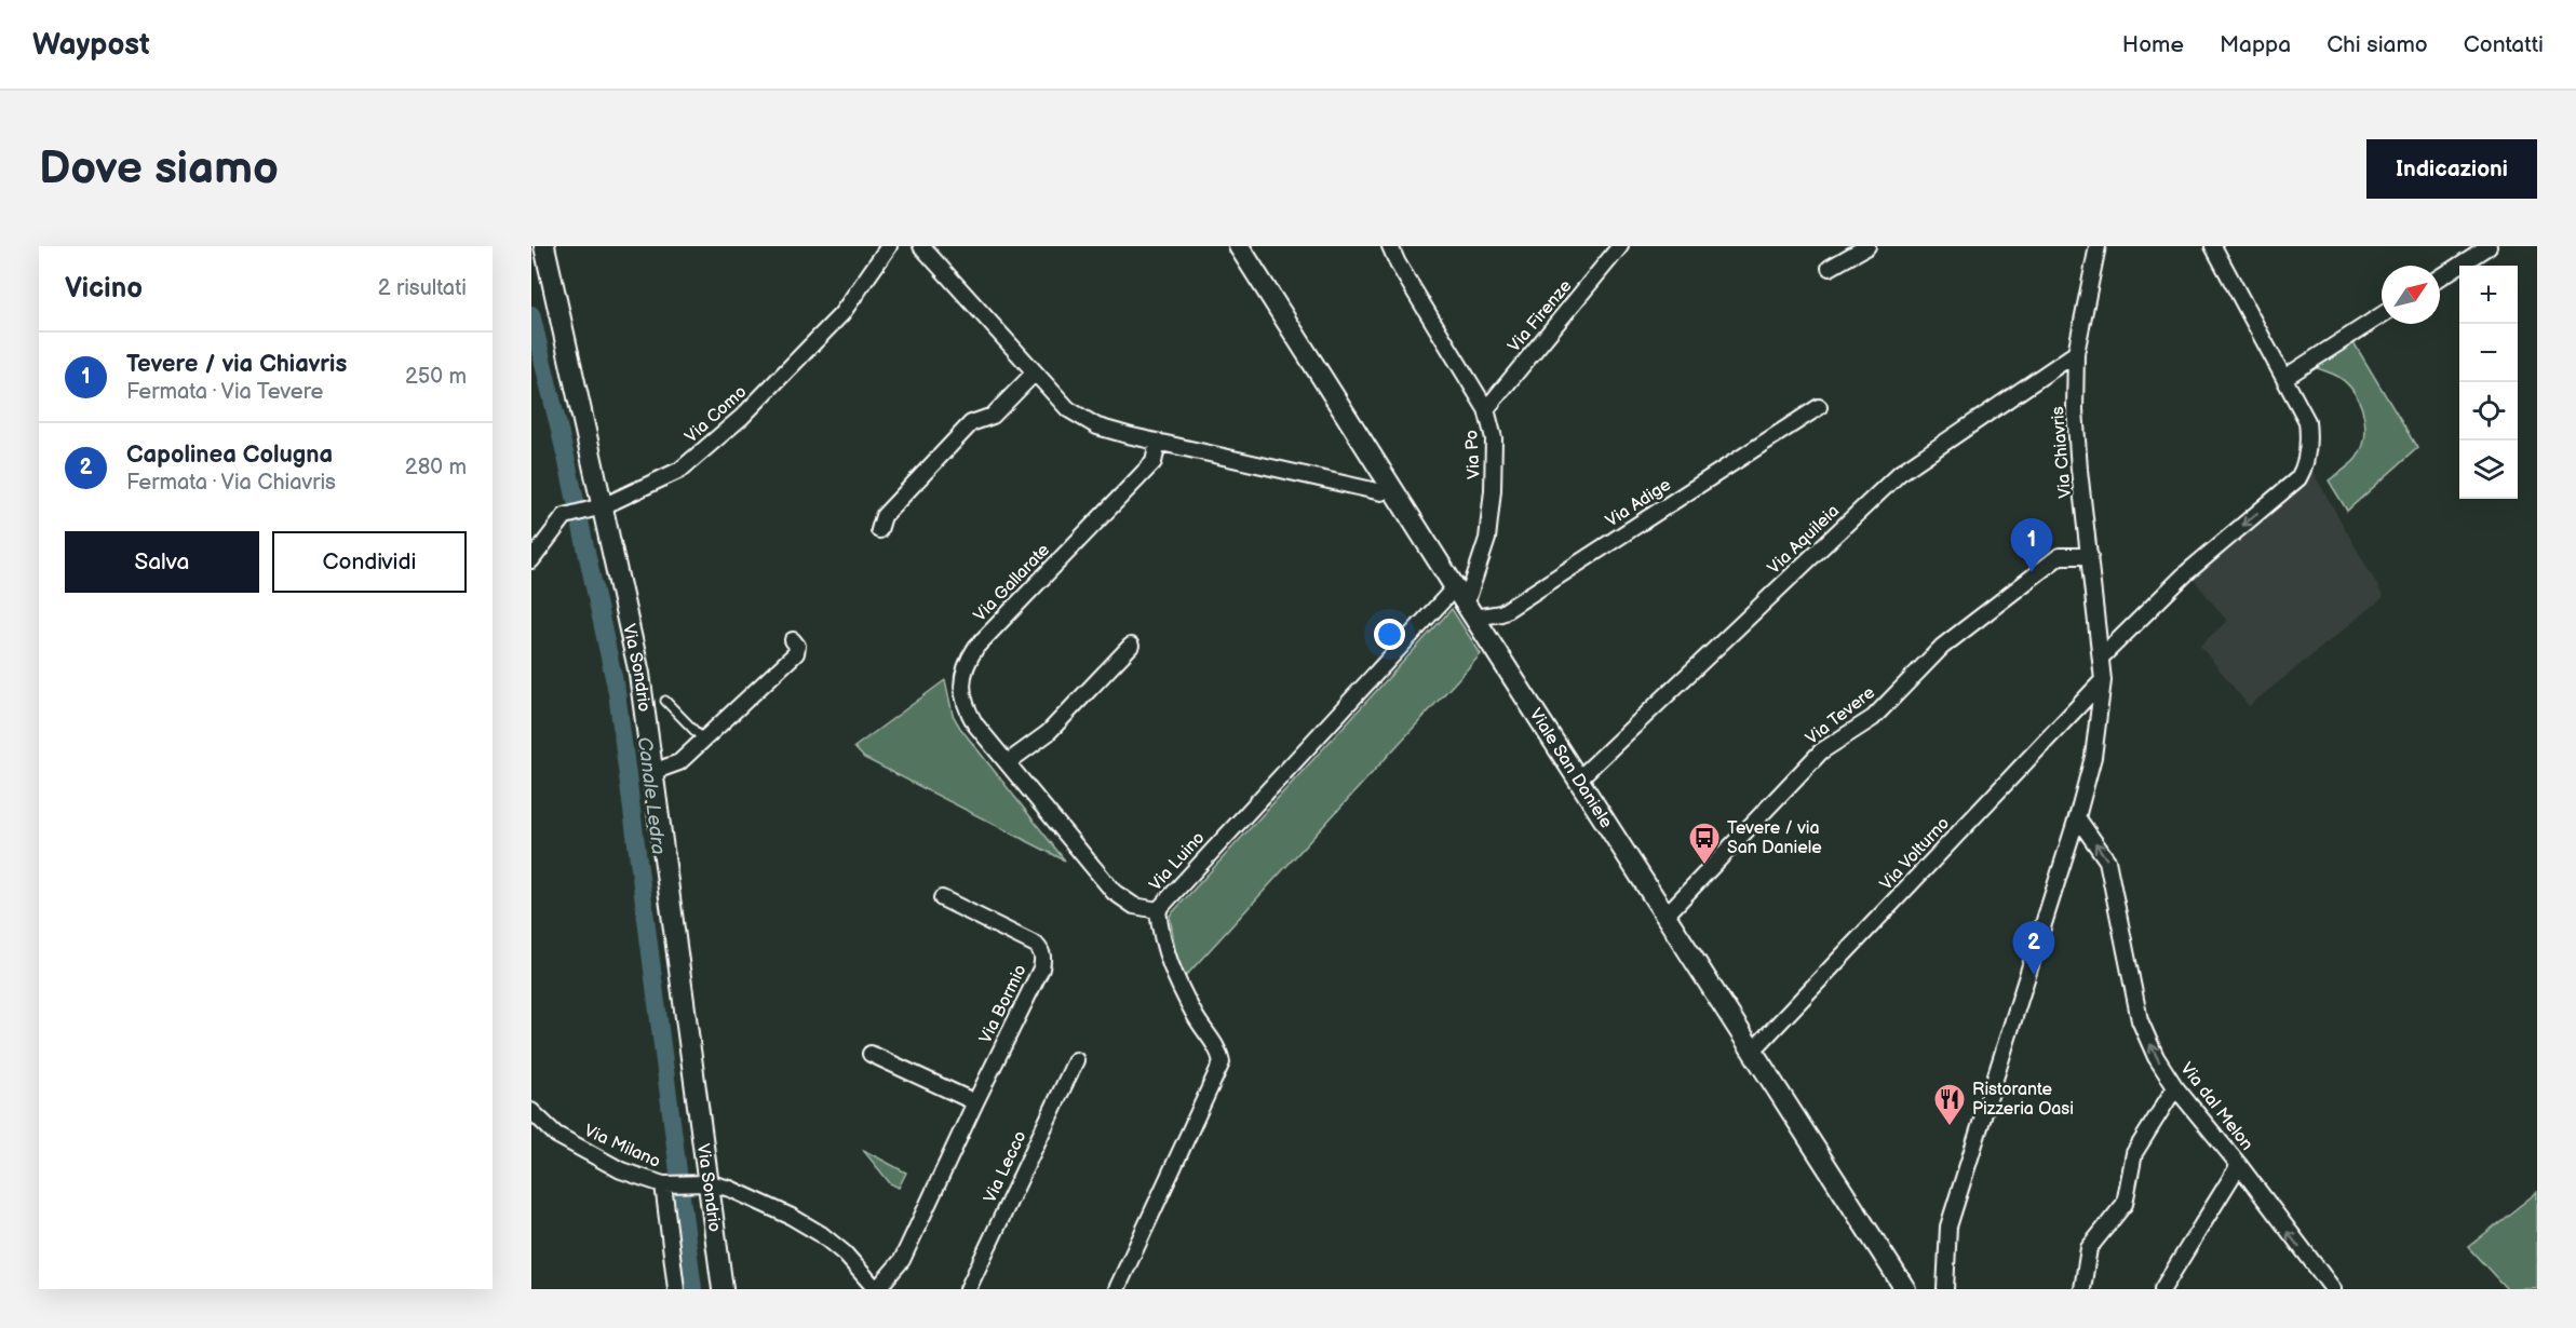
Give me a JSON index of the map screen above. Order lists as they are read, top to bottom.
{
  "streets": {
    "street": [
      "Via Firenze",
      "Via Como",
      "Via Chiavris",
      "Via Po",
      "Via Adige",
      "Via Aquileia",
      "Via Gallarate",
      "Via Sondrio",
      "Via Tevere",
      "Viale San Daniele",
      "Via Volturno",
      "Via Luino",
      "Via Bormio",
      "Via dal Melon",
      "Via Milano",
      "Via Lecco"
    ]
  },
  "crossings": [
    ["Via Firenze", "Via Po"],
    ["Via Como", "Via Sondrio"],
    ["Via Chiavris", "Via Aquileia"],
    ["Via Chiavris", "Via Tevere"],
    ["Via Chiavris", "Via Volturno"],
    ["Via Chiavris", "Via dal Melon"],
    ["Via Po", "Via Adige"],
    ["Via Po", "Viale San Daniele"],
    ["Via Adige", "Viale San Daniele"],
    ["Via Aquileia", "Viale San Daniele"],
    ["Via Gallarate", "Via Luino"],
    ["Via Sondrio", "Via Milano"],
    ["Via Tevere", "Viale San Daniele"],
    ["Viale San Daniele", "Via Volturno"],
    ["Viale San Daniele", "Via Luino"]
  ],
  "one_way": ["Via dal Melon"],
  "water": ["Canale Ledra"],
  "places": {
    "bus stop": ["Tevere / via San Daniele"],
    "restaurant": ["Ristorante Pizzeria Oasi"]
  },
  "north": "top right",
  "page": {
    "header": "Waypost",
    "nav": [
      "Home",
      "Mappa",
      "Chi siamo",
      "Contatti"
    ],
    "buttons": [
      "Indicazioni",
      ["Salva", "Condividi"]
    ],
    "title": "Dove siamo",
    "heading": ["Vicino", "2 risultati"],
    "map_buttons": ["+", "−"],
    "list": [
      {
        "mark": "1",
        "name": "Tevere / via Chiavris",
        "note": "Fermata · Via Tevere",
        "value": "250 m"
      },
      {
        "mark": "2",
        "name": "Capolinea Colugna",
        "note": "Fermata · Via Chiavris",
        "value": "280 m"
      }
    ],
    "pins": ["1", "2"]
  }
}
